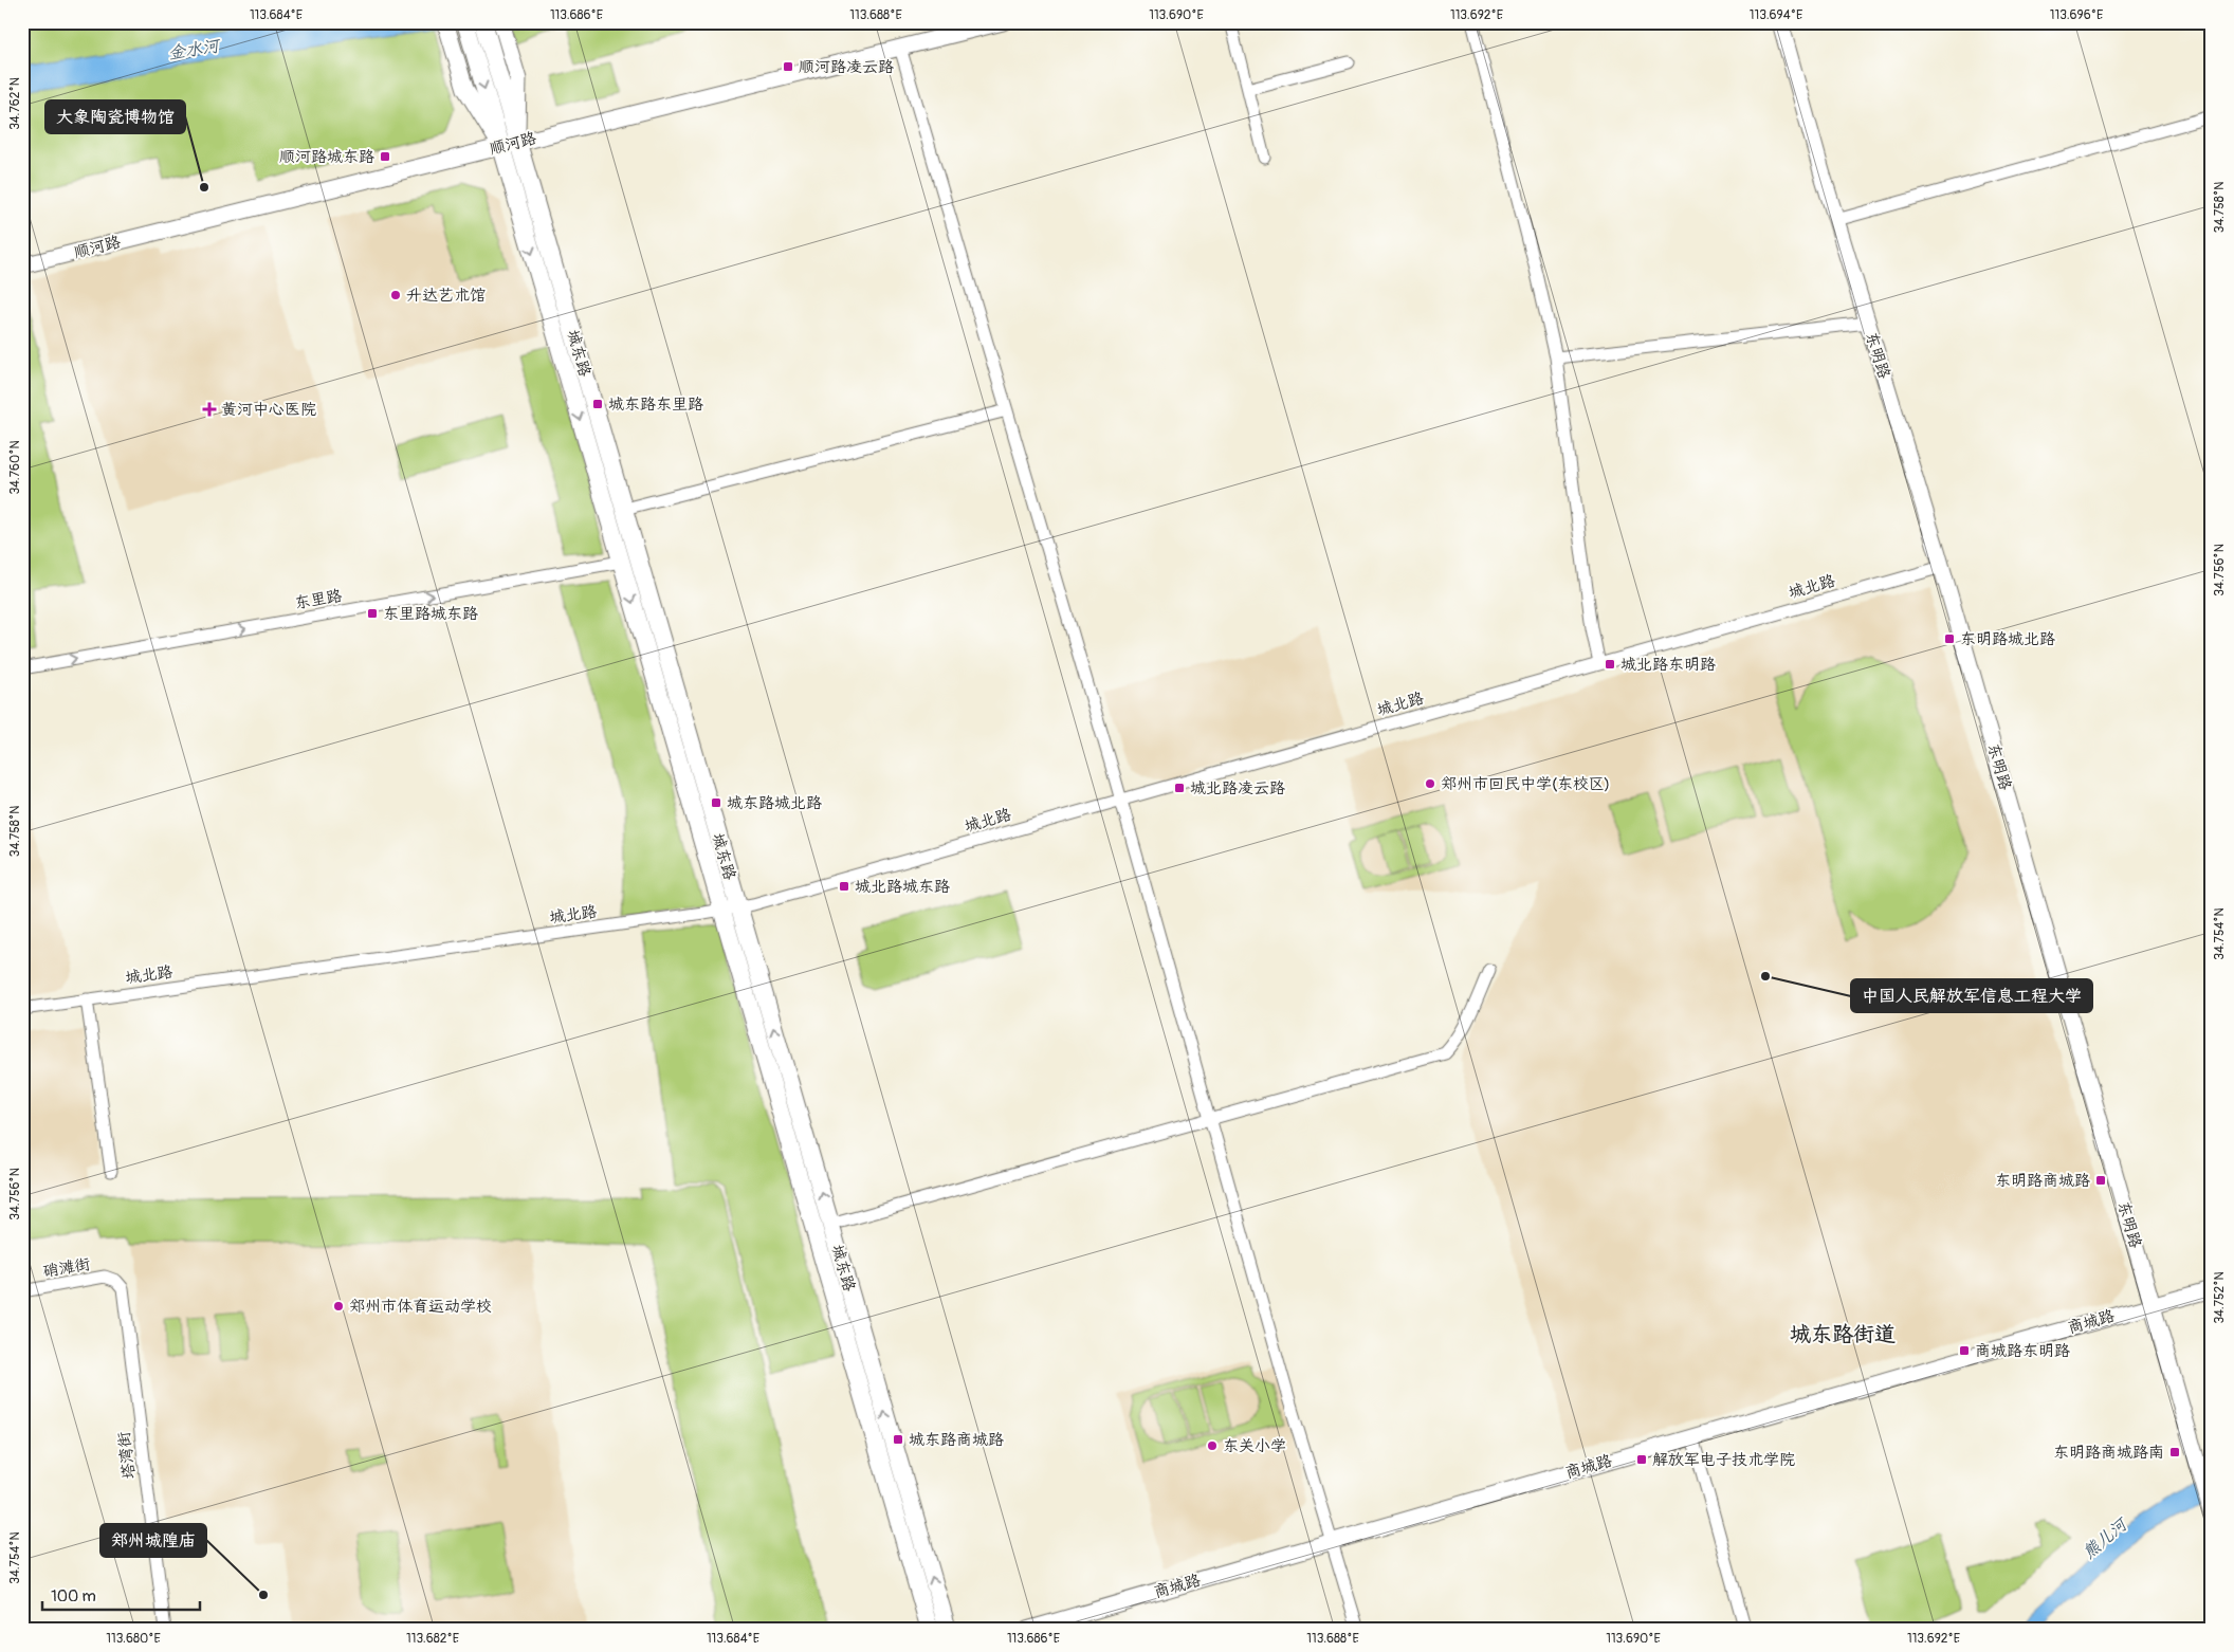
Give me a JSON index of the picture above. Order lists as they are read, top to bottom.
{
  "streets": {
    "main road": ["城东路"],
    "street": [
      "顺河路",
      "东明路",
      "城北路",
      "东里路",
      "硝滩街",
      "商城路",
      "塔湾街"
    ]
  },
  "crossings": [
    ["顺河路", "城东路"],
    ["城东路", "城北路"],
    ["城东路", "东里路"],
    ["东明路", "城北路"],
    ["东明路", "商城路"],
    ["硝滩街", "塔湾街"]
  ],
  "one_way": ["东里路"],
  "districts": ["城东路街道"],
  "water": ["金水河", "熊儿河"],
  "places": {
    "transit": [
      "顺河路凌云路",
      "顺河路城东路",
      "城东路东里路",
      "东里路城东路",
      "东明路城北路",
      "城北路东明路",
      "城北路凌云路",
      "城东路城北路",
      "城北路城东路",
      "东明路商城路",
      "商城路东明路",
      "城东路商城路",
      "东明路商城路南",
      "解放军电子技术学院"
    ],
    "other": [
      "大象陶瓷博物馆",
      "升达艺术馆",
      "郑州市回民中学(东校区)",
      "中国人民解放军信息工程大学",
      "郑州市体育运动学校",
      "东关小学",
      "郑州城隍庙"
    ],
    "health": ["黄河中心医院"]
  },
  "scale_bar": "100 m",
  "coordinates": [
    "113.684°E",
    "113.686°E",
    "113.688°E",
    "113.690°E",
    "113.692°E",
    "113.694°E",
    "113.696°E",
    "34.762°N",
    "34.758°N",
    "34.760°N",
    "34.756°N",
    "34.754°N",
    "34.752°N",
    "113.680°E",
    "113.682°E"
  ]
}
